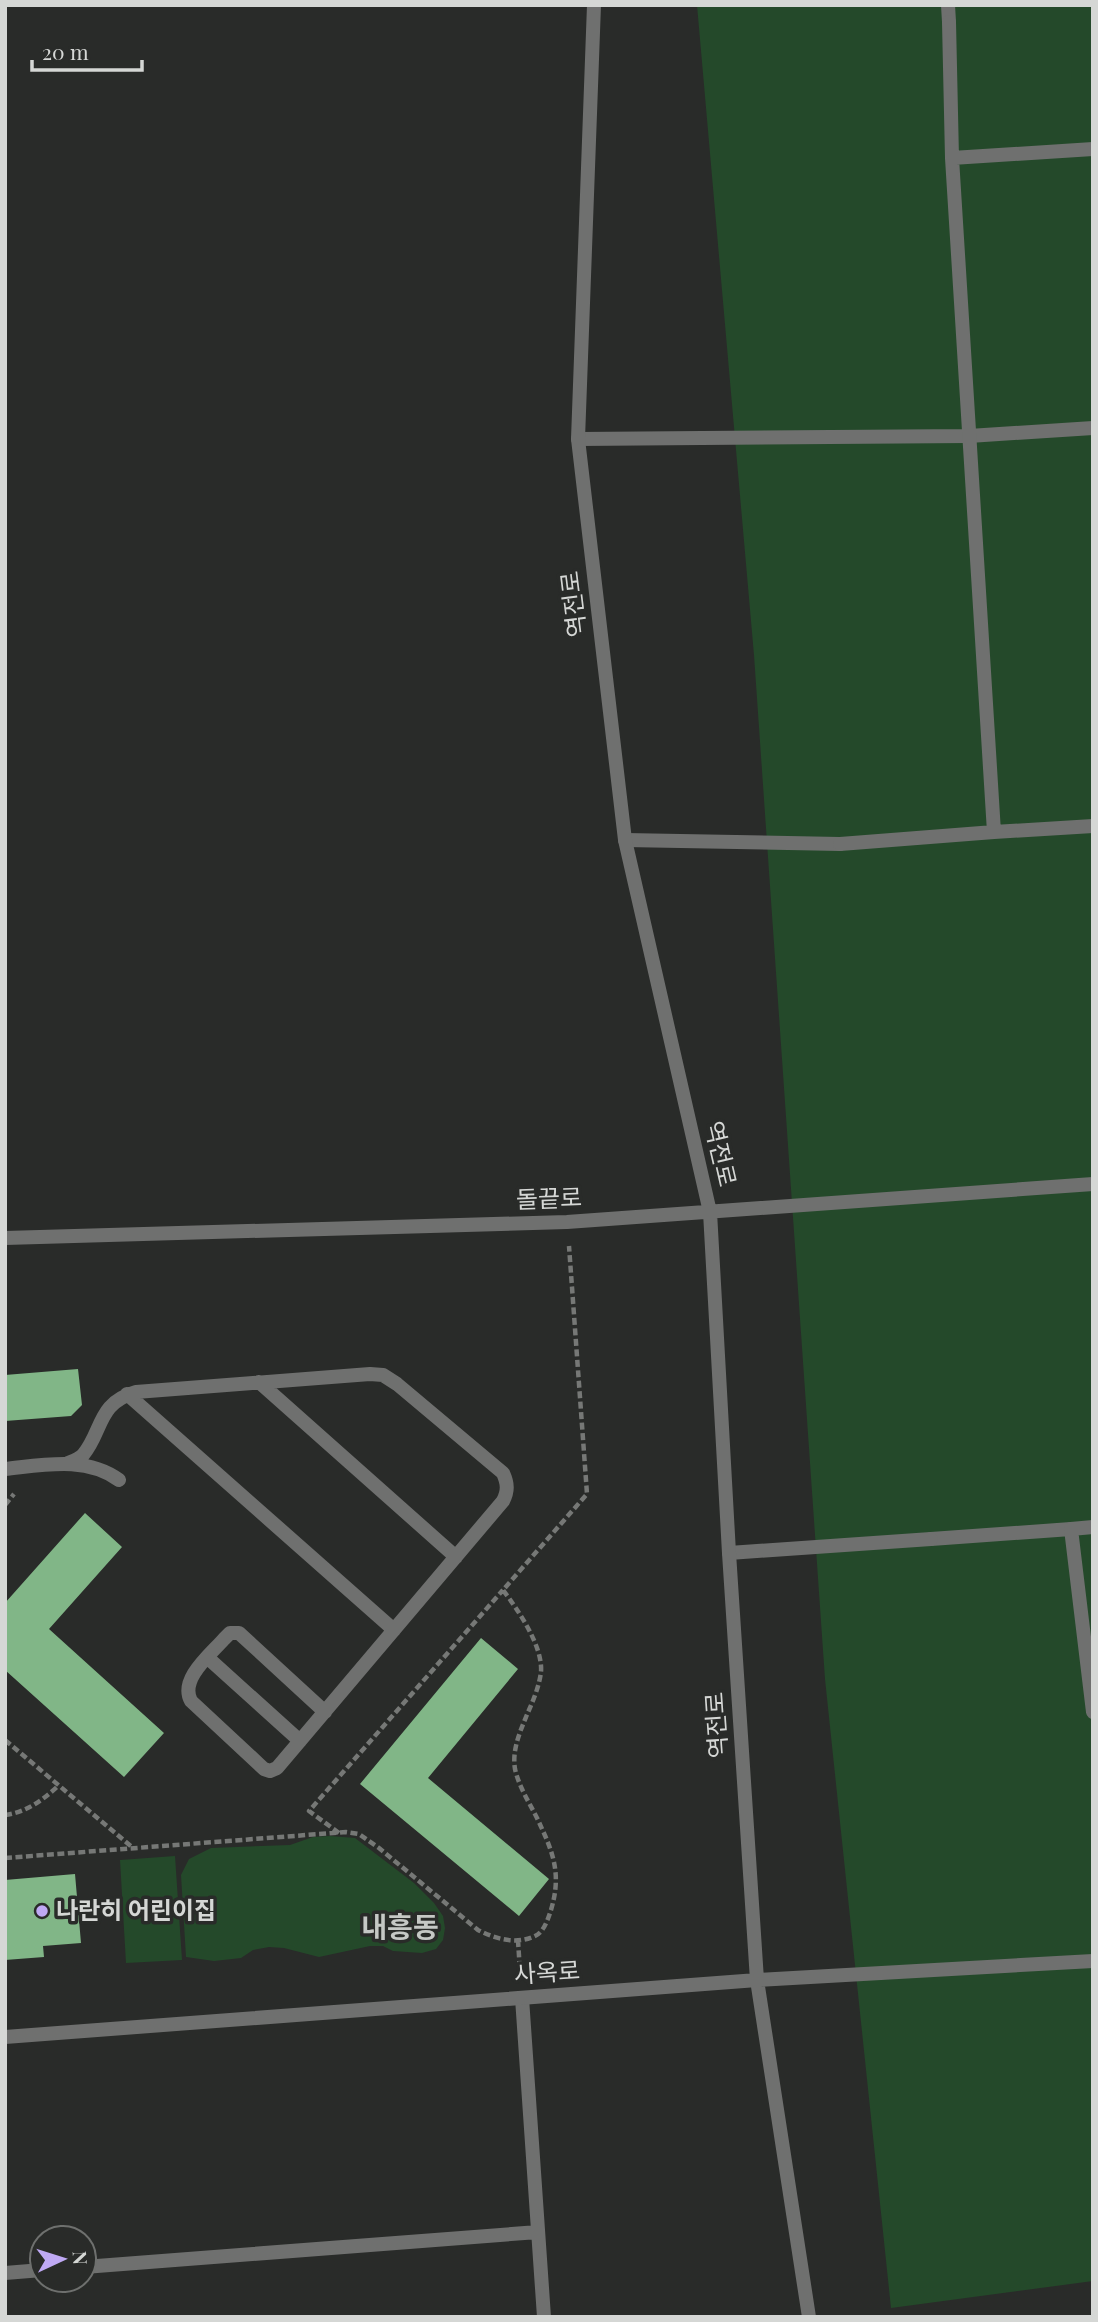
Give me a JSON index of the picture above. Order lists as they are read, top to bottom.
{
  "streets": {
    "street": ["역전로", "돌끝로", "사옥로"]
  },
  "crossings": [
    ["역전로", "돌끝로"],
    ["역전로", "사옥로"]
  ],
  "districts": ["내흥동"],
  "places": ["나란히 어린이집"],
  "scale_bar": "20 m",
  "north": "right"
}
